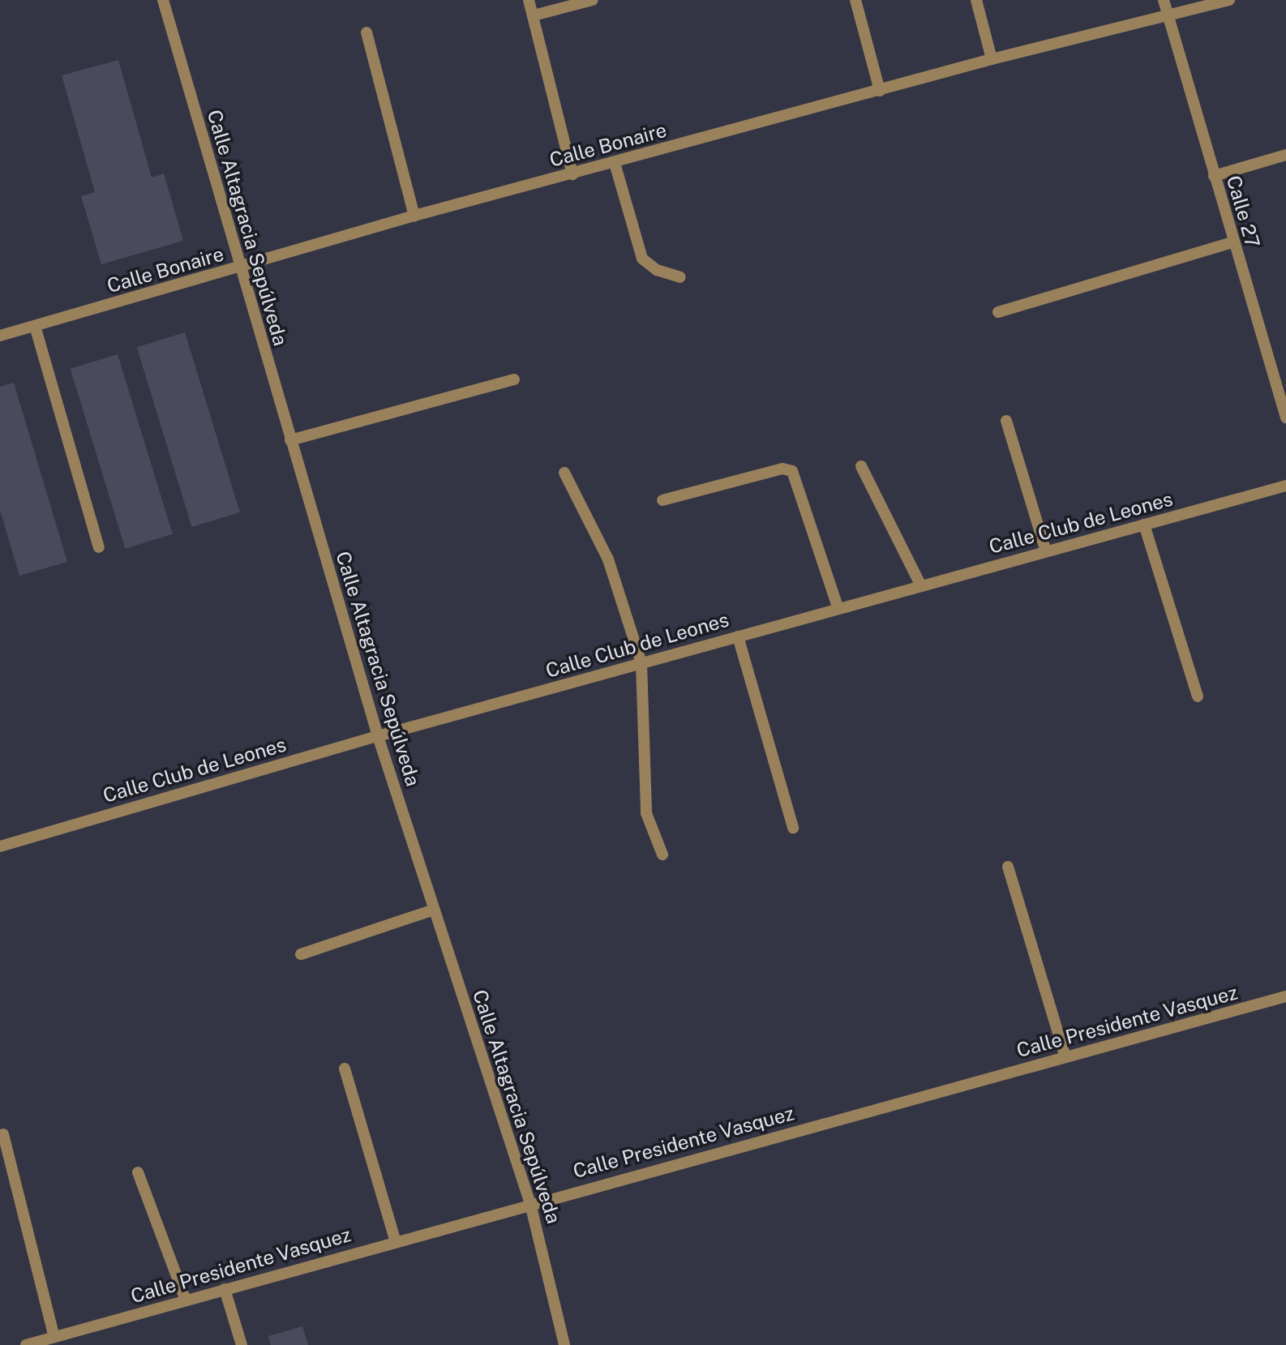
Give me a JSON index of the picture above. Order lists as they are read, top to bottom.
{
  "streets": {
    "street": [
      "Calle Bonaire",
      "Calle 27",
      "Calle Altagracia Sepúlveda",
      "Calle Club de Leones",
      "Calle Presidente Vasquez"
    ]
  },
  "crossings": [
    ["Calle Bonaire", "Calle 27"],
    ["Calle Bonaire", "Calle Altagracia Sepúlveda"],
    ["Calle Altagracia Sepúlveda", "Calle Club de Leones"],
    ["Calle Altagracia Sepúlveda", "Calle Presidente Vasquez"]
  ]
}
